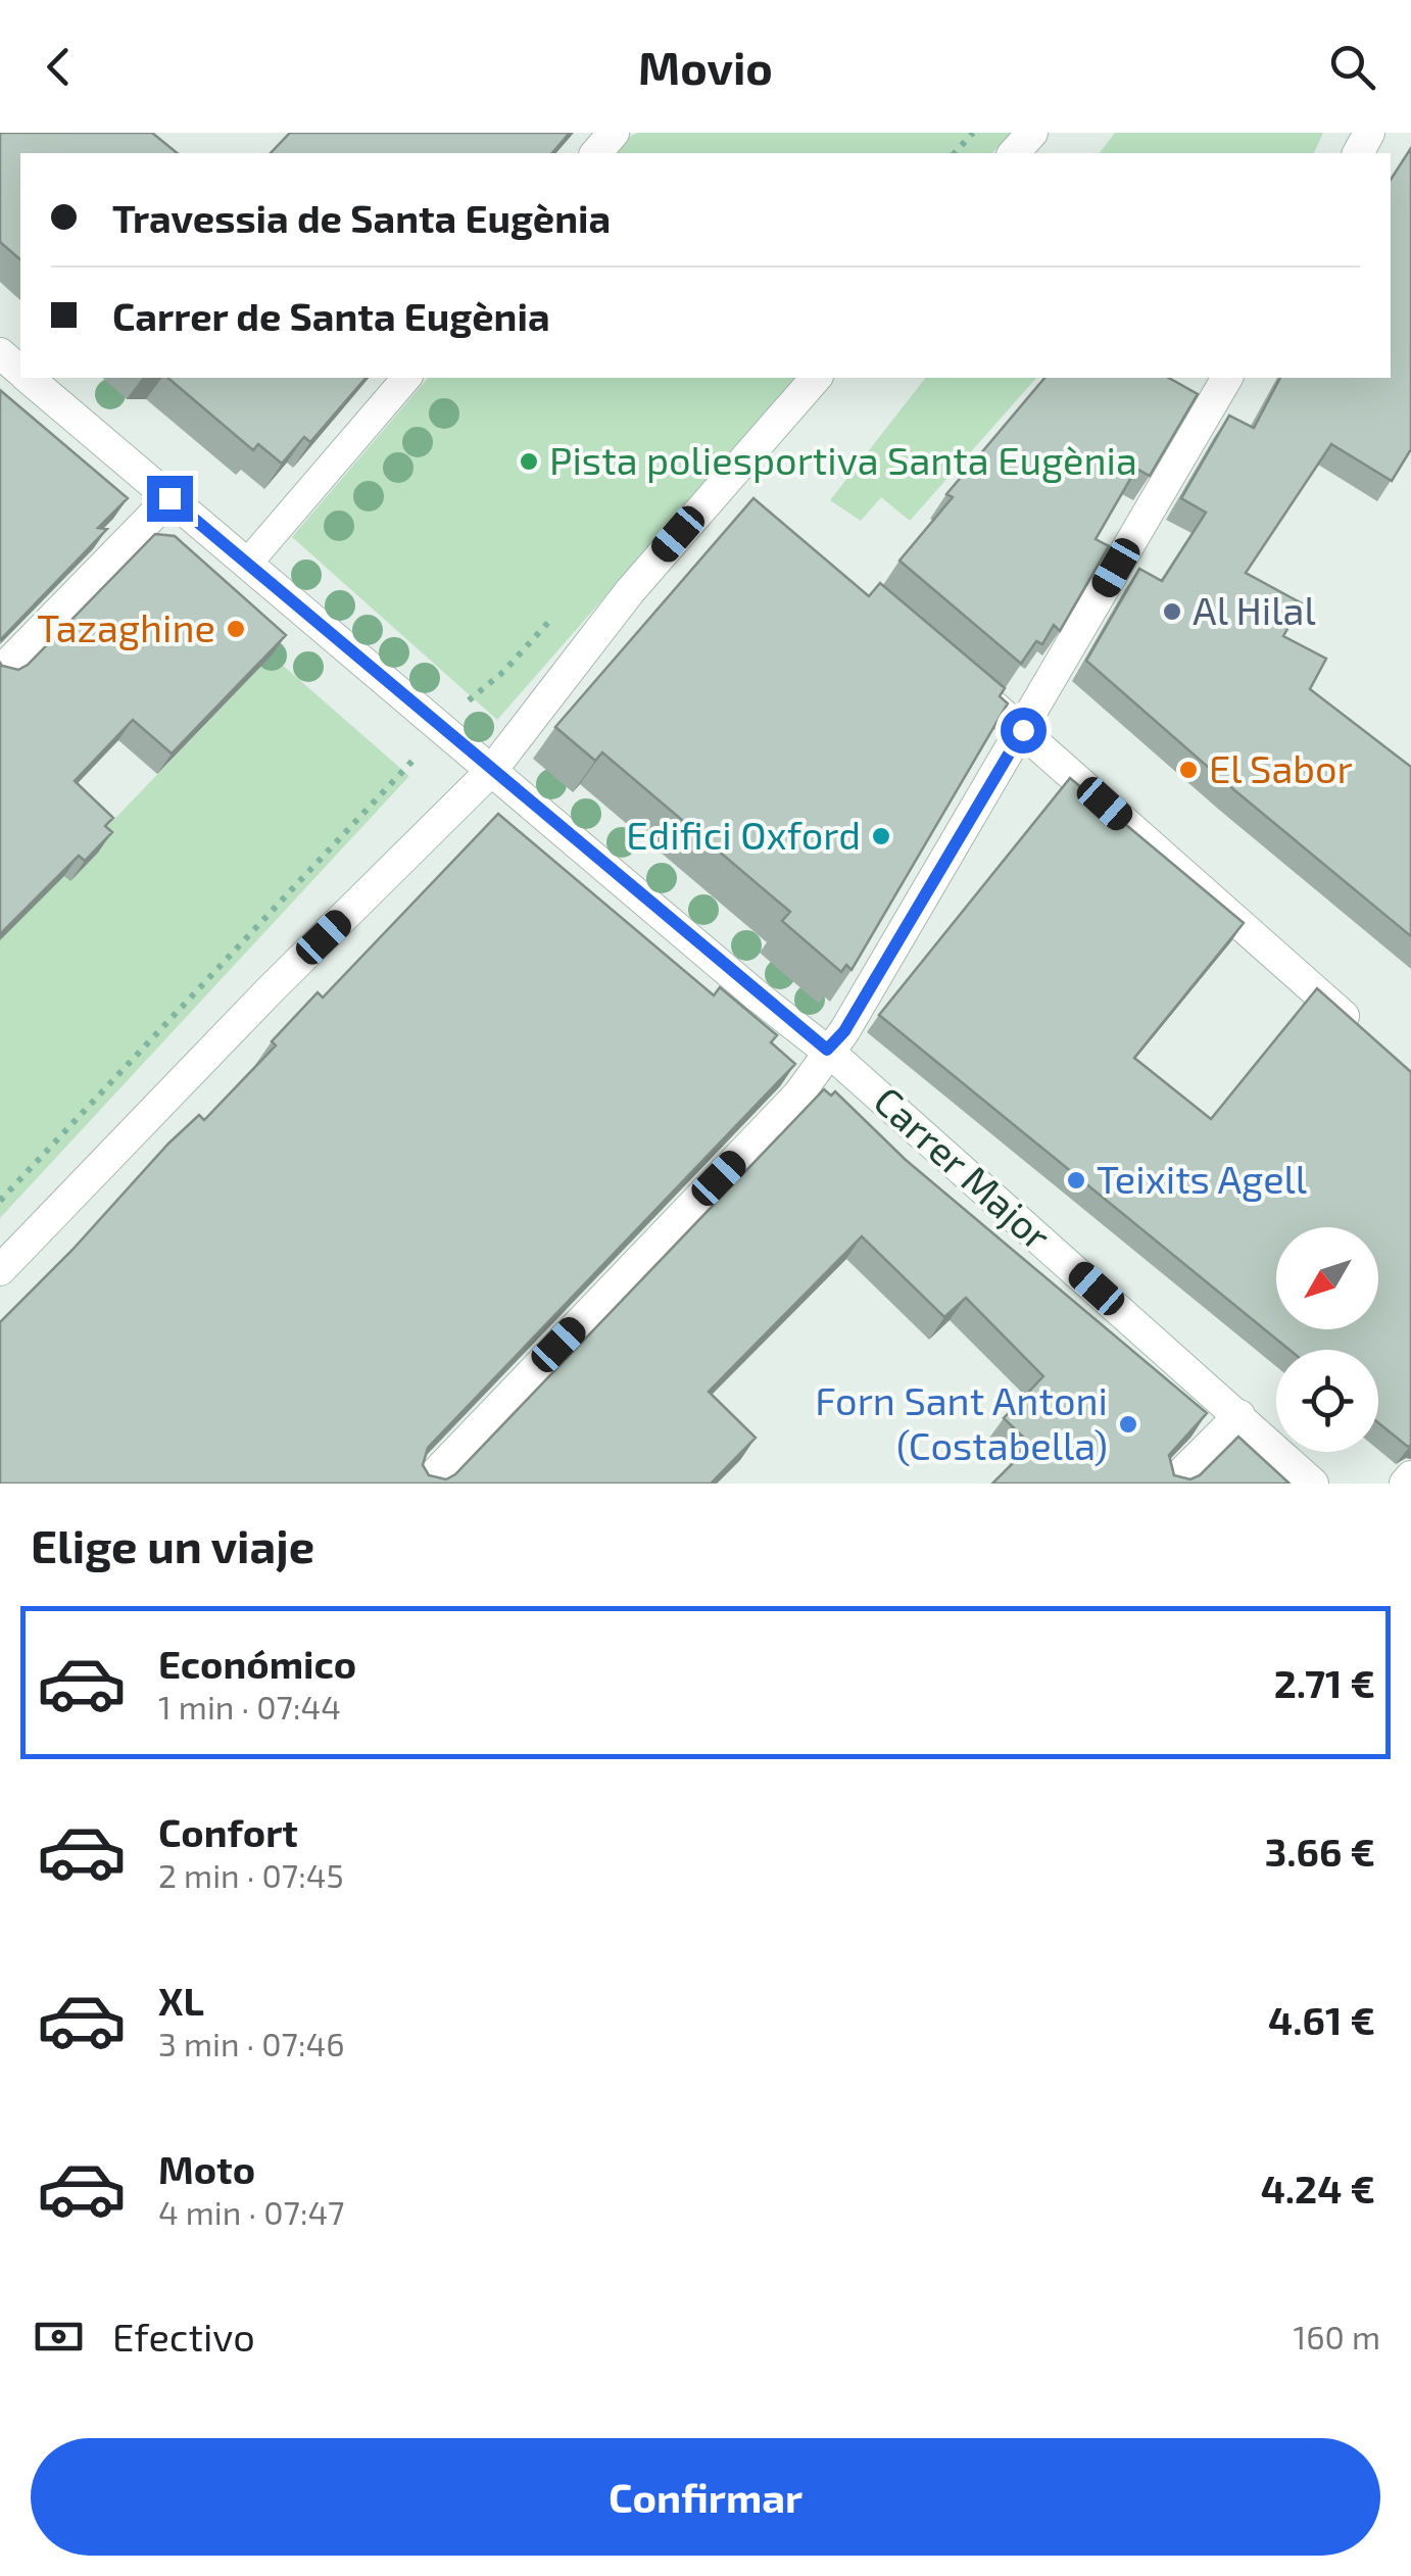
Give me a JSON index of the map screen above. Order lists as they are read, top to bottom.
{
  "streets": {
    "street": ["Carrer Major"]
  },
  "places": [
    "Pista poliesportiva Santa Eugènia",
    "Al Hilal",
    "Tazaghine",
    "El Sabor",
    "Edifici Oxford",
    "Teixits Agell",
    "Forn Sant Antoni (Costabella)"
  ],
  "north": "bottom left",
  "page": {
    "header": "Movio",
    "banner": ["Travessia de Santa Eugènia", "Carrer de Santa Eugènia"],
    "heading": "Elige un viaje",
    "list": [
      {
        "name": "Económico",
        "note": "1 min · 07:44",
        "value": "2.71 €"
      },
      {
        "name": "Confort",
        "note": "2 min · 07:45",
        "value": "3.66 €"
      },
      {
        "name": "XL",
        "note": "3 min · 07:46",
        "value": "4.61 €"
      },
      {
        "name": "Moto",
        "note": "4 min · 07:47",
        "value": "4.24 €"
      }
    ],
    "pay": ["Efectivo", "160 m"],
    "buttons": "Confirmar"
  }
}
